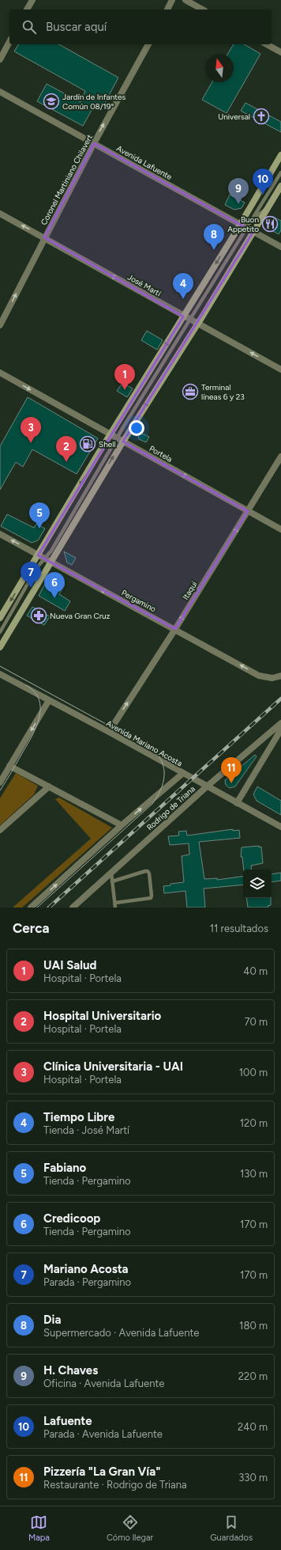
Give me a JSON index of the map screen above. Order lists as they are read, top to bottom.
{
  "streets": {
    "street": [
      "Avenida Lafuente",
      "Coronel Martiniano Chilavert",
      "José Martí",
      "Portela",
      "Itaqui",
      "Pergamino",
      "Avenida Mariano Acosta",
      "Rodrigo de Triana"
    ]
  },
  "crossings": [
    ["Avenida Lafuente", "Coronel Martiniano Chilavert"],
    ["Coronel Martiniano Chilavert", "José Martí"],
    ["Portela", "Itaqui"],
    ["Itaqui", "Pergamino"],
    ["Itaqui", "Avenida Mariano Acosta"],
    ["Avenida Mariano Acosta", "Rodrigo de Triana"]
  ],
  "one_way": [
    "Coronel Martiniano Chilavert",
    "José Martí",
    "Portela",
    "Itaqui",
    "Pergamino"
  ],
  "places": {
    "school or university": ["Jardín de Infantes Común 08/19°"],
    "church": ["Universal"],
    "restaurant": ["Buon Appetito"],
    "office": ["Terminal líneas 6 y 23"],
    "fuel station": ["Shell"],
    "pharmacy": ["Nueva Gran Cruz"]
  },
  "north": "top",
  "page": {
    "search": "Buscar aquí",
    "pins": [
      "10",
      "9",
      "8",
      "4",
      "1",
      "3",
      "2",
      "5",
      "7",
      "6",
      "11"
    ],
    "heading": ["Cerca", "11 resultados"],
    "list": [
      {
        "mark": "1",
        "name": "UAI Salud",
        "note": "Hospital · Portela",
        "value": "40 m"
      },
      {
        "mark": "2",
        "name": "Hospital Universitario",
        "note": "Hospital · Portela",
        "value": "70 m"
      },
      {
        "mark": "3",
        "name": "Clínica Universitaria - UAI",
        "note": "Hospital · Portela",
        "value": "100 m"
      },
      {
        "mark": "4",
        "name": "Tiempo Libre",
        "note": "Tienda · José Martí",
        "value": "120 m"
      },
      {
        "mark": "5",
        "name": "Fabiano",
        "note": "Tienda · Pergamino",
        "value": "130 m"
      },
      {
        "mark": "6",
        "name": "Credicoop",
        "note": "Tienda · Pergamino",
        "value": "170 m"
      },
      {
        "mark": "7",
        "name": "Mariano Acosta",
        "note": "Parada · Pergamino",
        "value": "170 m"
      },
      {
        "mark": "8",
        "name": "Dia",
        "note": "Supermercado · Avenida Lafuente",
        "value": "180 m"
      },
      {
        "mark": "9",
        "name": "H. Chaves",
        "note": "Oficina · Avenida Lafuente",
        "value": "220 m"
      },
      {
        "mark": "10",
        "name": "Lafuente",
        "note": "Parada · Avenida Lafuente",
        "value": "240 m"
      },
      {
        "mark": "11",
        "name": "Pizzería \"La Gran Vía\"",
        "note": "Restaurante · Rodrigo de Triana",
        "value": "330 m"
      }
    ],
    "nav": ["Mapa", "Cómo llegar", "Guardados"]
  }
}
